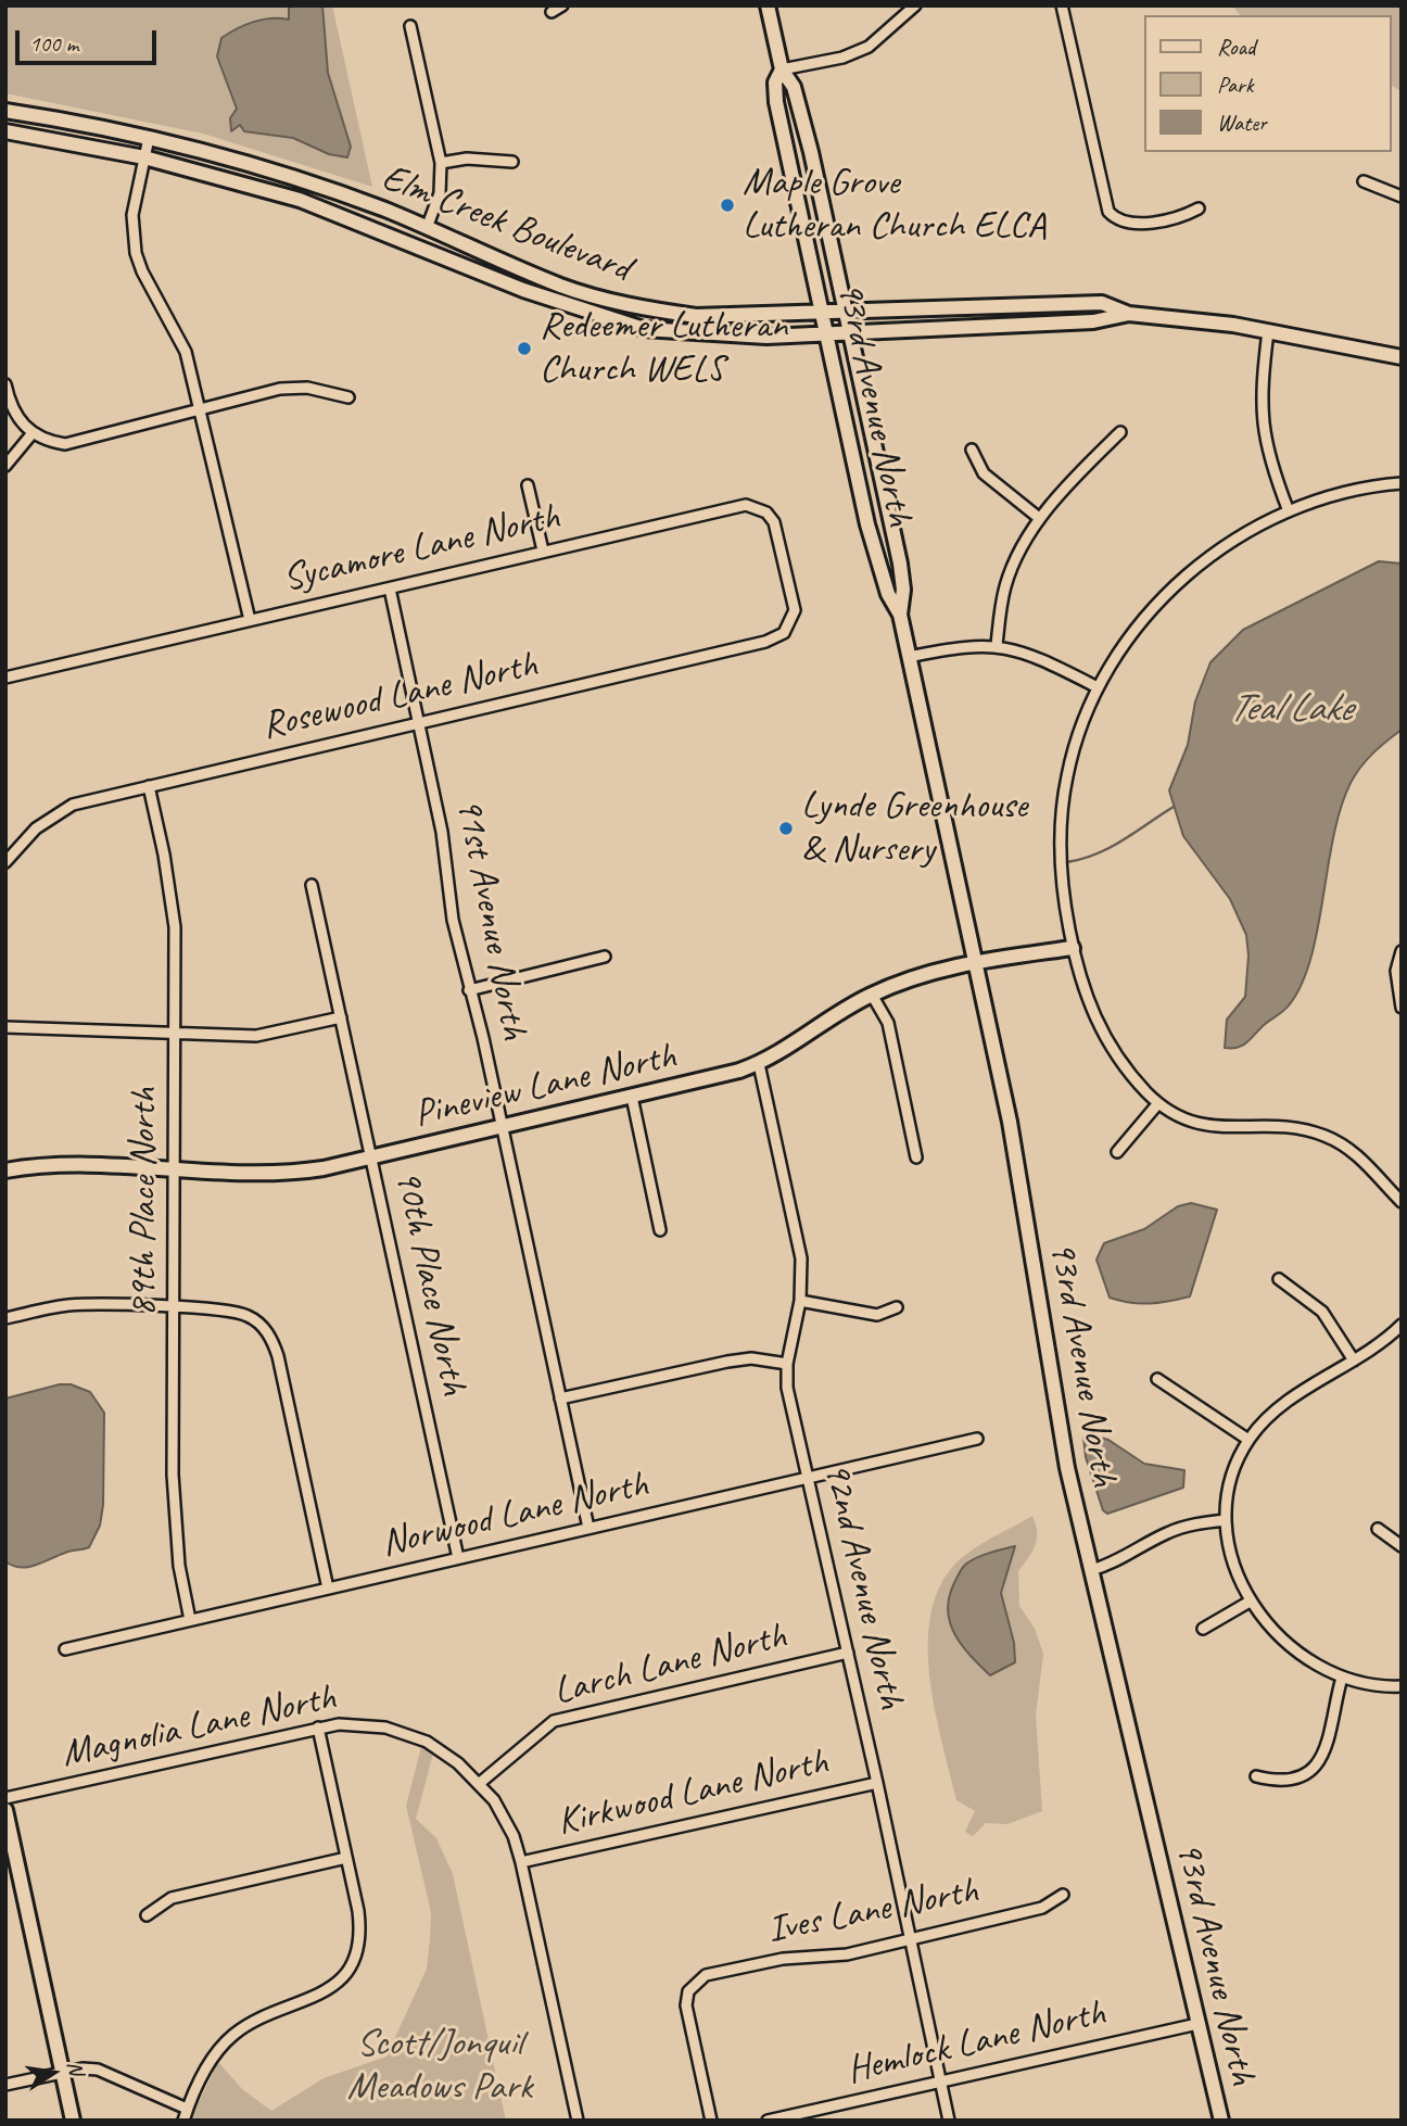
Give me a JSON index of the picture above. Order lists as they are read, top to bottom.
{
  "streets": {
    "street": [
      "Elm Creek Boulevard",
      "93rd Avenue North",
      "Sycamore Lane North",
      "Rosewood Lane North",
      "91st Avenue North",
      "Pineview Lane North",
      "89th Place North",
      "90th Place North",
      "Norwood Lane North",
      "92nd Avenue North",
      "Larch Lane North",
      "Magnolia Lane North",
      "Kirkwood Lane North",
      "Ives Lane North",
      "Hemlock Lane North"
    ]
  },
  "crossings": [
    ["Elm Creek Boulevard", "93rd Avenue North"],
    ["93rd Avenue North", "Pineview Lane North"],
    ["93rd Avenue North", "Hemlock Lane North"],
    ["Sycamore Lane North", "Rosewood Lane North"],
    ["Sycamore Lane North", "91st Avenue North"],
    ["Rosewood Lane North", "91st Avenue North"],
    ["Rosewood Lane North", "89th Place North"],
    ["91st Avenue North", "Pineview Lane North"],
    ["91st Avenue North", "Norwood Lane North"],
    ["Pineview Lane North", "89th Place North"],
    ["Pineview Lane North", "90th Place North"],
    ["Pineview Lane North", "92nd Avenue North"],
    ["89th Place North", "Norwood Lane North"],
    ["90th Place North", "Norwood Lane North"],
    ["Norwood Lane North", "92nd Avenue North"],
    ["92nd Avenue North", "Larch Lane North"],
    ["92nd Avenue North", "Kirkwood Lane North"],
    ["92nd Avenue North", "Ives Lane North"],
    ["92nd Avenue North", "Hemlock Lane North"],
    ["Larch Lane North", "Magnolia Lane North"]
  ],
  "water": ["Teal Lake"],
  "parks": ["Scott/Jonquil Meadows Park"],
  "places": ["Maple Grove Lutheran Church ELCA", "Redeemer Lutheran Church WELS", "Lynde Greenhouse & Nursery"],
  "legend": ["Road", "Park", "Water"],
  "scale_bar": "100 m",
  "north": "right"
}
